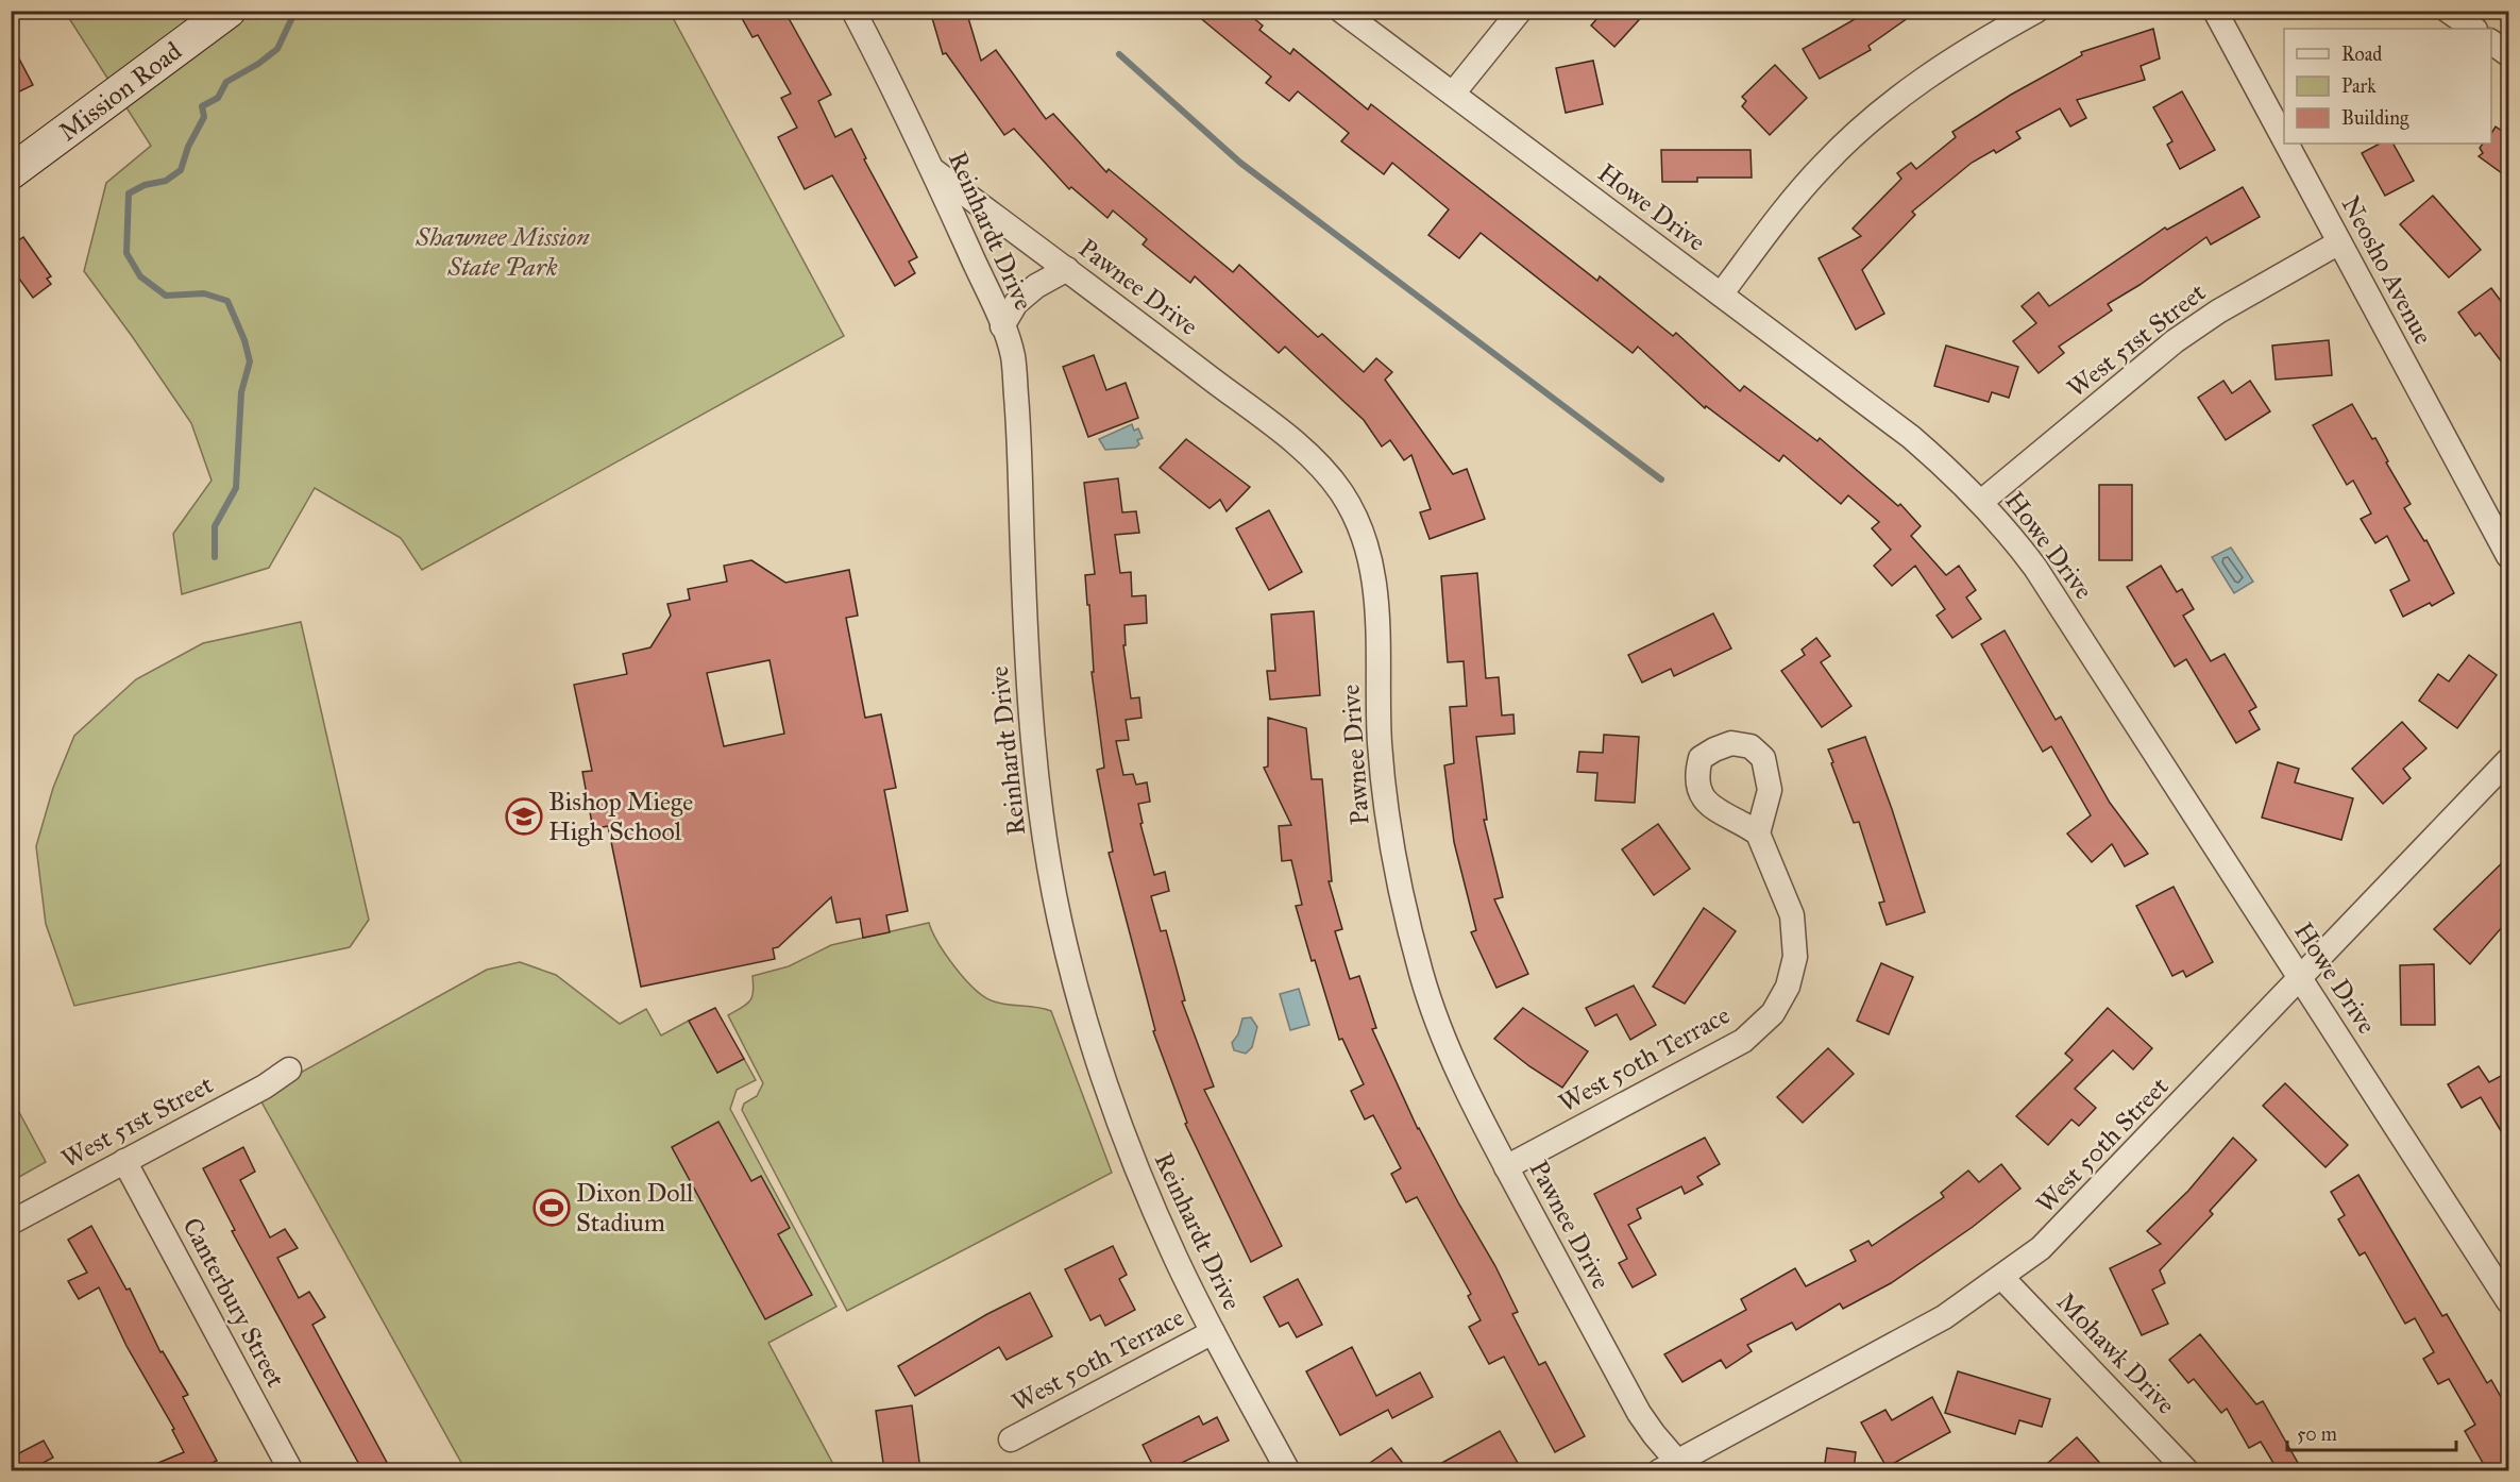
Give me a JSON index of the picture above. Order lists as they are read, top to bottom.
{
  "streets": {
    "main road": ["Mission Road"],
    "street": [
      "Howe Drive",
      "Reinhardt Drive",
      "Neosho Avenue",
      "Pawnee Drive",
      "West 51st Street",
      "West 50th Terrace",
      "West 50th Street",
      "Canterbury Street",
      "Mohawk Drive"
    ]
  },
  "crossings": [
    ["Howe Drive", "West 51st Street"],
    ["Howe Drive", "West 50th Street"],
    ["Reinhardt Drive", "Pawnee Drive"],
    ["Reinhardt Drive", "West 50th Terrace"],
    ["Neosho Avenue", "West 51st Street"],
    ["Pawnee Drive", "West 50th Terrace"],
    ["Pawnee Drive", "West 50th Street"],
    ["West 51st Street", "Canterbury Street"],
    ["West 50th Street", "Mohawk Drive"]
  ],
  "parks": ["Shawnee Mission State Park"],
  "places": {
    "school or university": ["Bishop Miege High School"],
    "sports": ["Dixon Doll Stadium"]
  },
  "legend": ["Road", "Park", "Building"],
  "scale_bar": "50 m"
}
